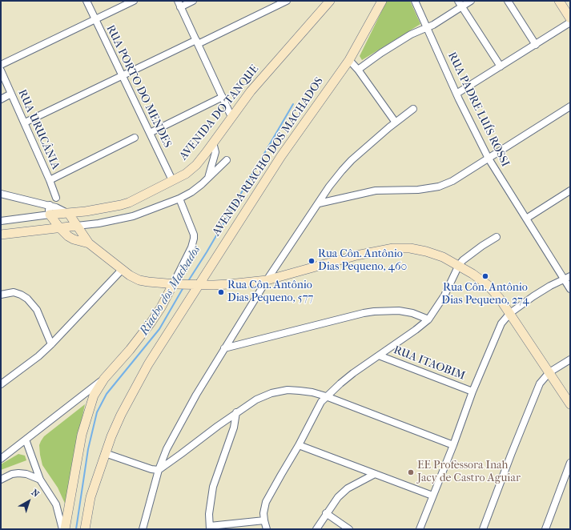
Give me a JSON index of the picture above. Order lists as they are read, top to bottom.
{
  "streets": {
    "street": [
      "RUA PORTO DO MENDES",
      "RUA PADRE LUÍS ROSSI",
      "AVENIDA DO TANQUE",
      "RUA URUCÂNIA",
      "AVENIDA RIACHO DOS MACHADOS",
      "RUA ITAOBIM"
    ]
  },
  "crossings": [
    ["RUA PORTO DO MENDES", "AVENIDA DO TANQUE"]
  ],
  "water": ["Riacho dos Machados"],
  "places": [
    "Rua Côn. Antônio Dias Pequeno, 460",
    "Rua Côn. Antônio Dias Pequeno, 274",
    "Rua Côn. Antônio Dias Pequeno, 577",
    "EE Professora Inah Jacy de Castro Aguiar"
  ],
  "north": "top right"
}
